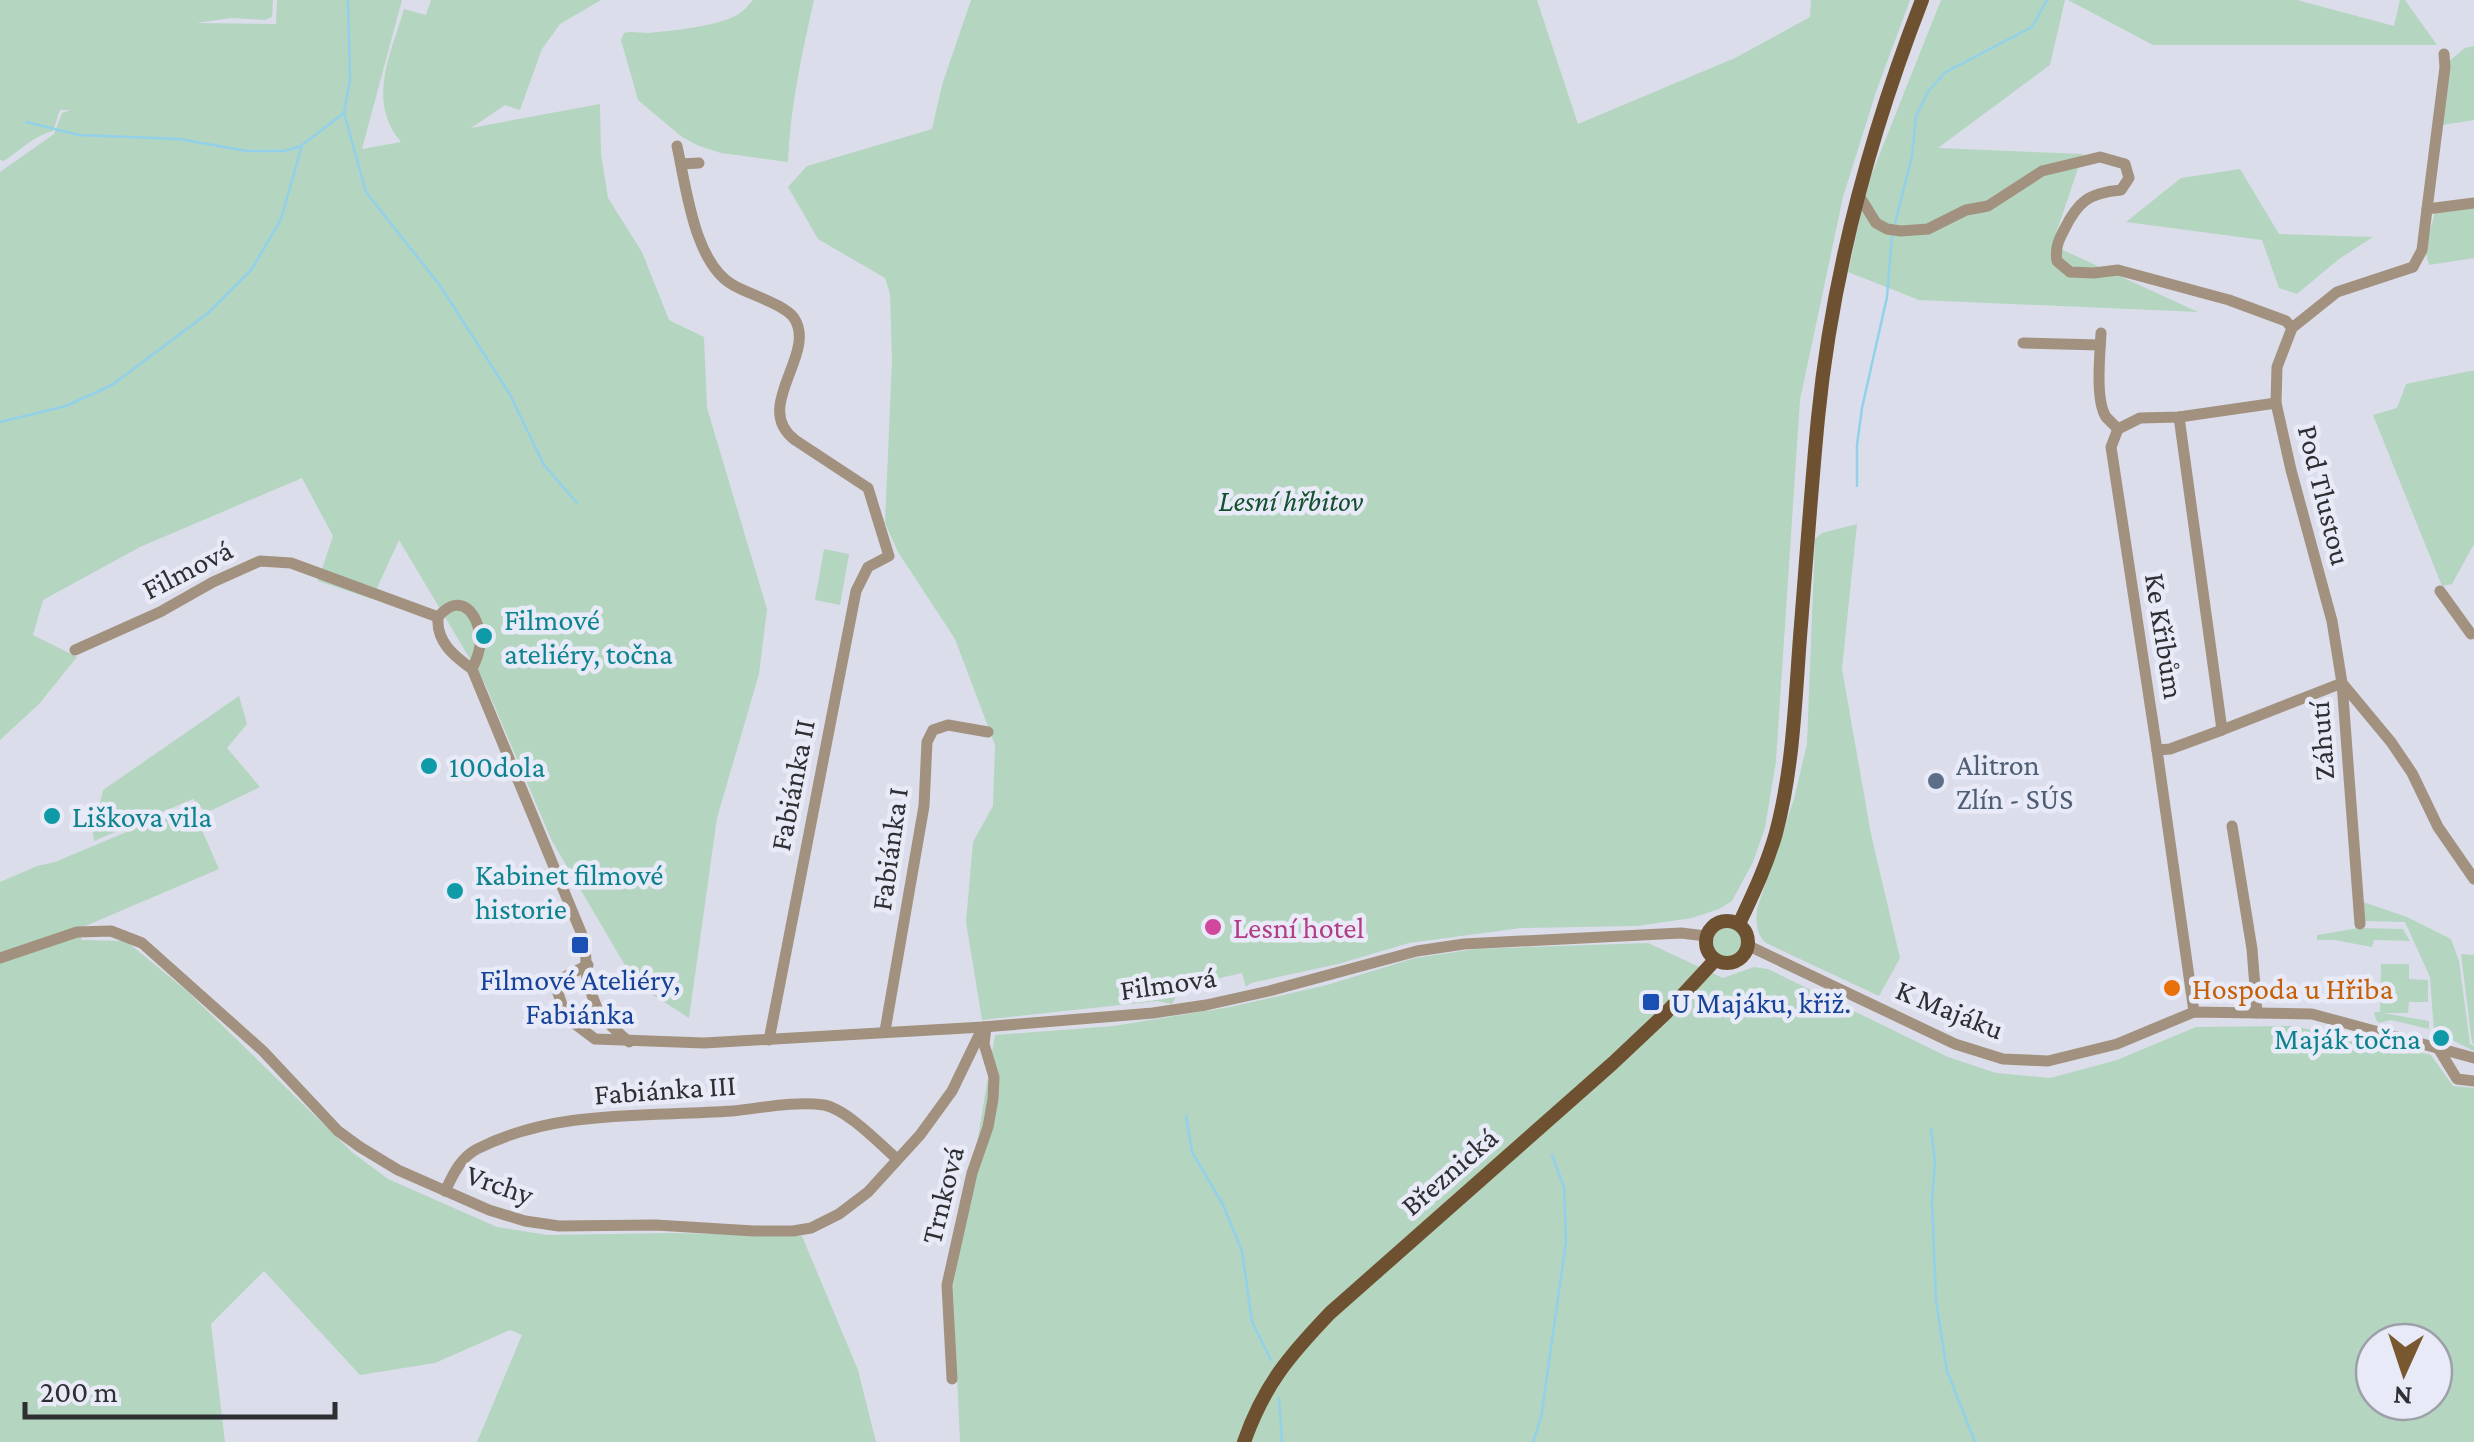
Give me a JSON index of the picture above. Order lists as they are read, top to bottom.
{
  "streets": {
    "main road": ["Březnická"],
    "street": [
      "Pod Tlustou",
      "Filmová",
      "Ke Křibům",
      "Záhutí",
      "Fabiánka II",
      "Fabiánka I",
      "K Majáku",
      "Fabiánka III",
      "Vrchy",
      "Trnková"
    ]
  },
  "crossings": [
    ["Pod Tlustou", "Záhutí"],
    ["Filmová", "Fabiánka II"],
    ["Filmová", "Fabiánka I"],
    ["Filmová", "K Majáku"],
    ["Filmová", "Březnická"],
    ["Filmová", "Vrchy"],
    ["Filmová", "Trnková"],
    ["Ke Křibům", "Záhutí"],
    ["Ke Křibům", "K Majáku"],
    ["K Majáku", "Březnická"],
    ["Fabiánka III", "Vrchy"],
    ["Vrchy", "Trnková"]
  ],
  "parks": ["Lesní hřbitov"],
  "places": {
    "other": [
      "Filmové ateliéry, točna",
      "100dola",
      "Alitron Zlín - SÚS",
      "Liškova vila",
      "Kabinet filmové historie",
      "Lesní hotel",
      "Hospoda u Hřiba",
      "Maják točna"
    ],
    "transit": ["Filmové Ateliéry, Fabiánka", "U Majáku, křiž."]
  },
  "scale_bar": "200 m",
  "north": "bottom"
}
